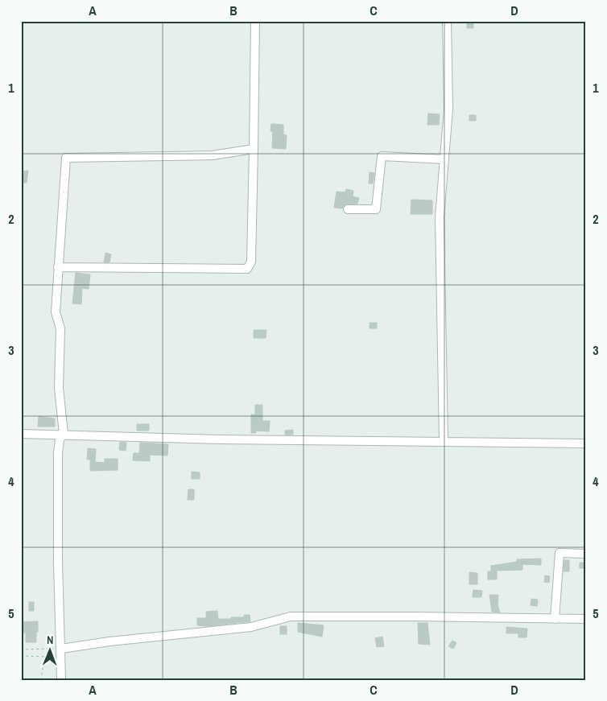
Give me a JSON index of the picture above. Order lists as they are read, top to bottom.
{
  "north": "top",
  "grid": {
    "columns": [
      "A",
      "B",
      "C",
      "D"
    ],
    "rows": [
      "1",
      "2",
      "3",
      "4",
      "5"
    ]
  }
}
